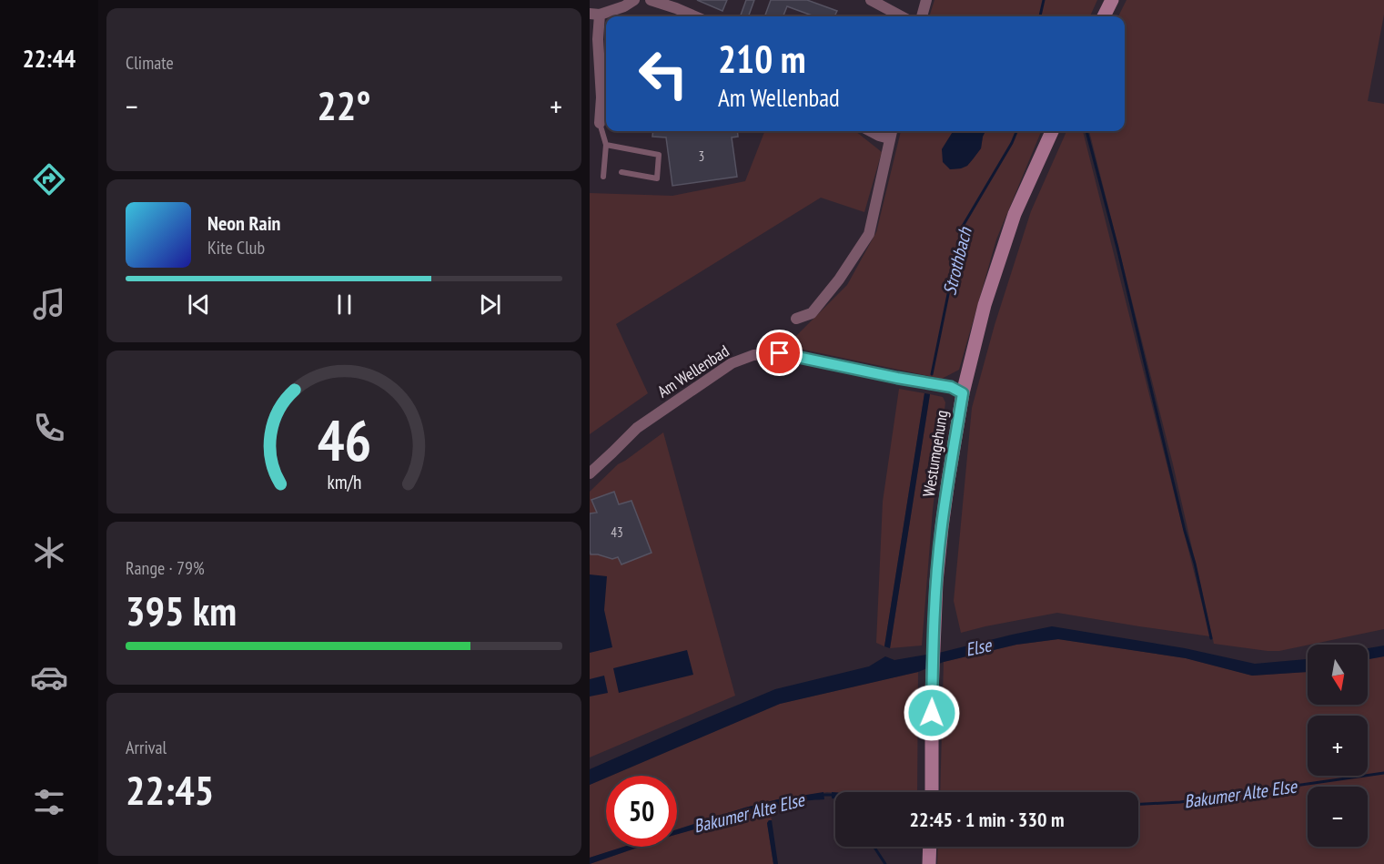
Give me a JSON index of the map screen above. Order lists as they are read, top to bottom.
{
  "streets": {
    "main road": ["Westumgehung"],
    "street": ["Am Wellenbad"]
  },
  "crossings": [
    ["Am Wellenbad", "Westumgehung"]
  ],
  "water": ["Strothbach", "Else", "Bakumer Alte Else"],
  "house_numbers": ["3", "43"],
  "north": "bottom",
  "page": {
    "tabs": "22:44",
    "tile": [
      "Climate",
      ["Range · 79%", "395 km"],
      ["Arrival", "22:45"]
    ],
    "turn": ["210 m", "Am Wellenbad"],
    "heat": ["−", "22°", "+"],
    "song": ["Neon Rain", "Kite Club"],
    "map_buttons": ["+", "−"],
    "limit": "50",
    "trip": "22:45 · 1 min · 330 m",
    "gauge": ["46", "km/h"]
  }
}
